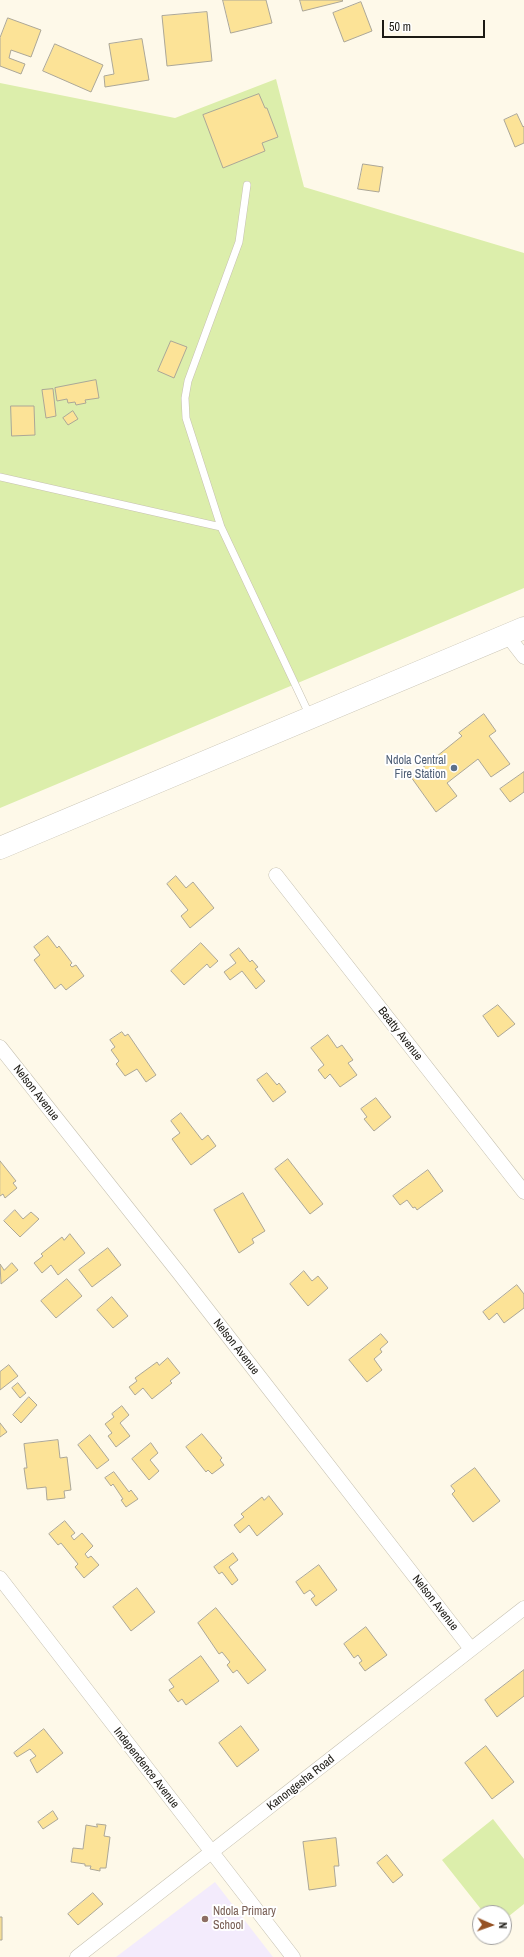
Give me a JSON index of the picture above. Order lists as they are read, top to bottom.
{
  "streets": {
    "street": [
      "Beatty Avenue",
      "Nelson Avenue",
      "Independence Avenue",
      "Kanongesha Road"
    ]
  },
  "crossings": [
    ["Nelson Avenue", "Kanongesha Road"],
    ["Independence Avenue", "Kanongesha Road"]
  ],
  "places": ["Ndola Central Fire Station", "Ndola Primary School"],
  "scale_bar": "50 m",
  "north": "right"
}
